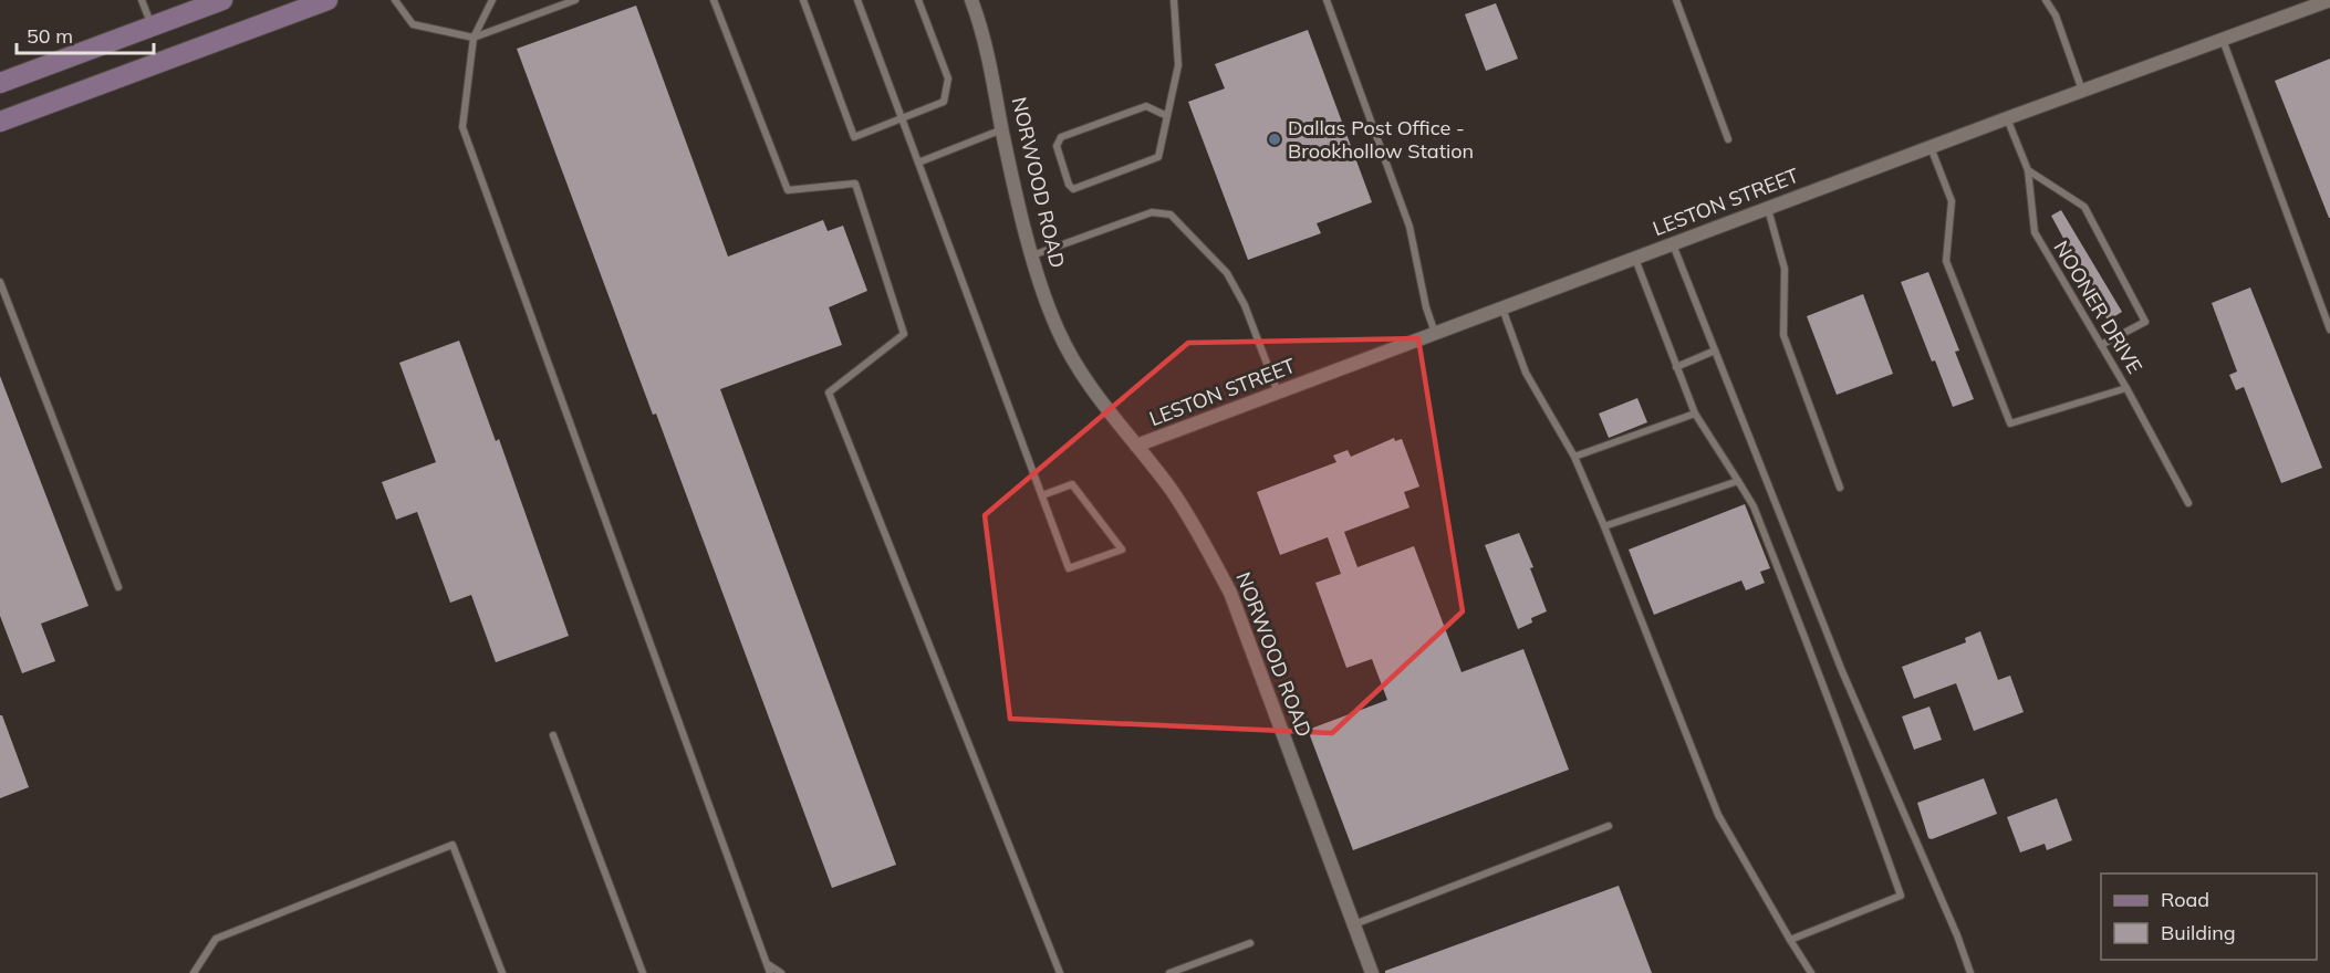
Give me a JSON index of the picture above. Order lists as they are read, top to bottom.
{
  "streets": {
    "street": ["NORWOOD ROAD", "LESTON STREET"],
    "lane": ["NOONER DRIVE"]
  },
  "crossings": [
    ["NORWOOD ROAD", "LESTON STREET"],
    ["LESTON STREET", "NOONER DRIVE"]
  ],
  "places": ["Dallas Post Office - Brookhollow Station"],
  "legend": ["Road", "Building"],
  "scale_bar": "50 m"
}
